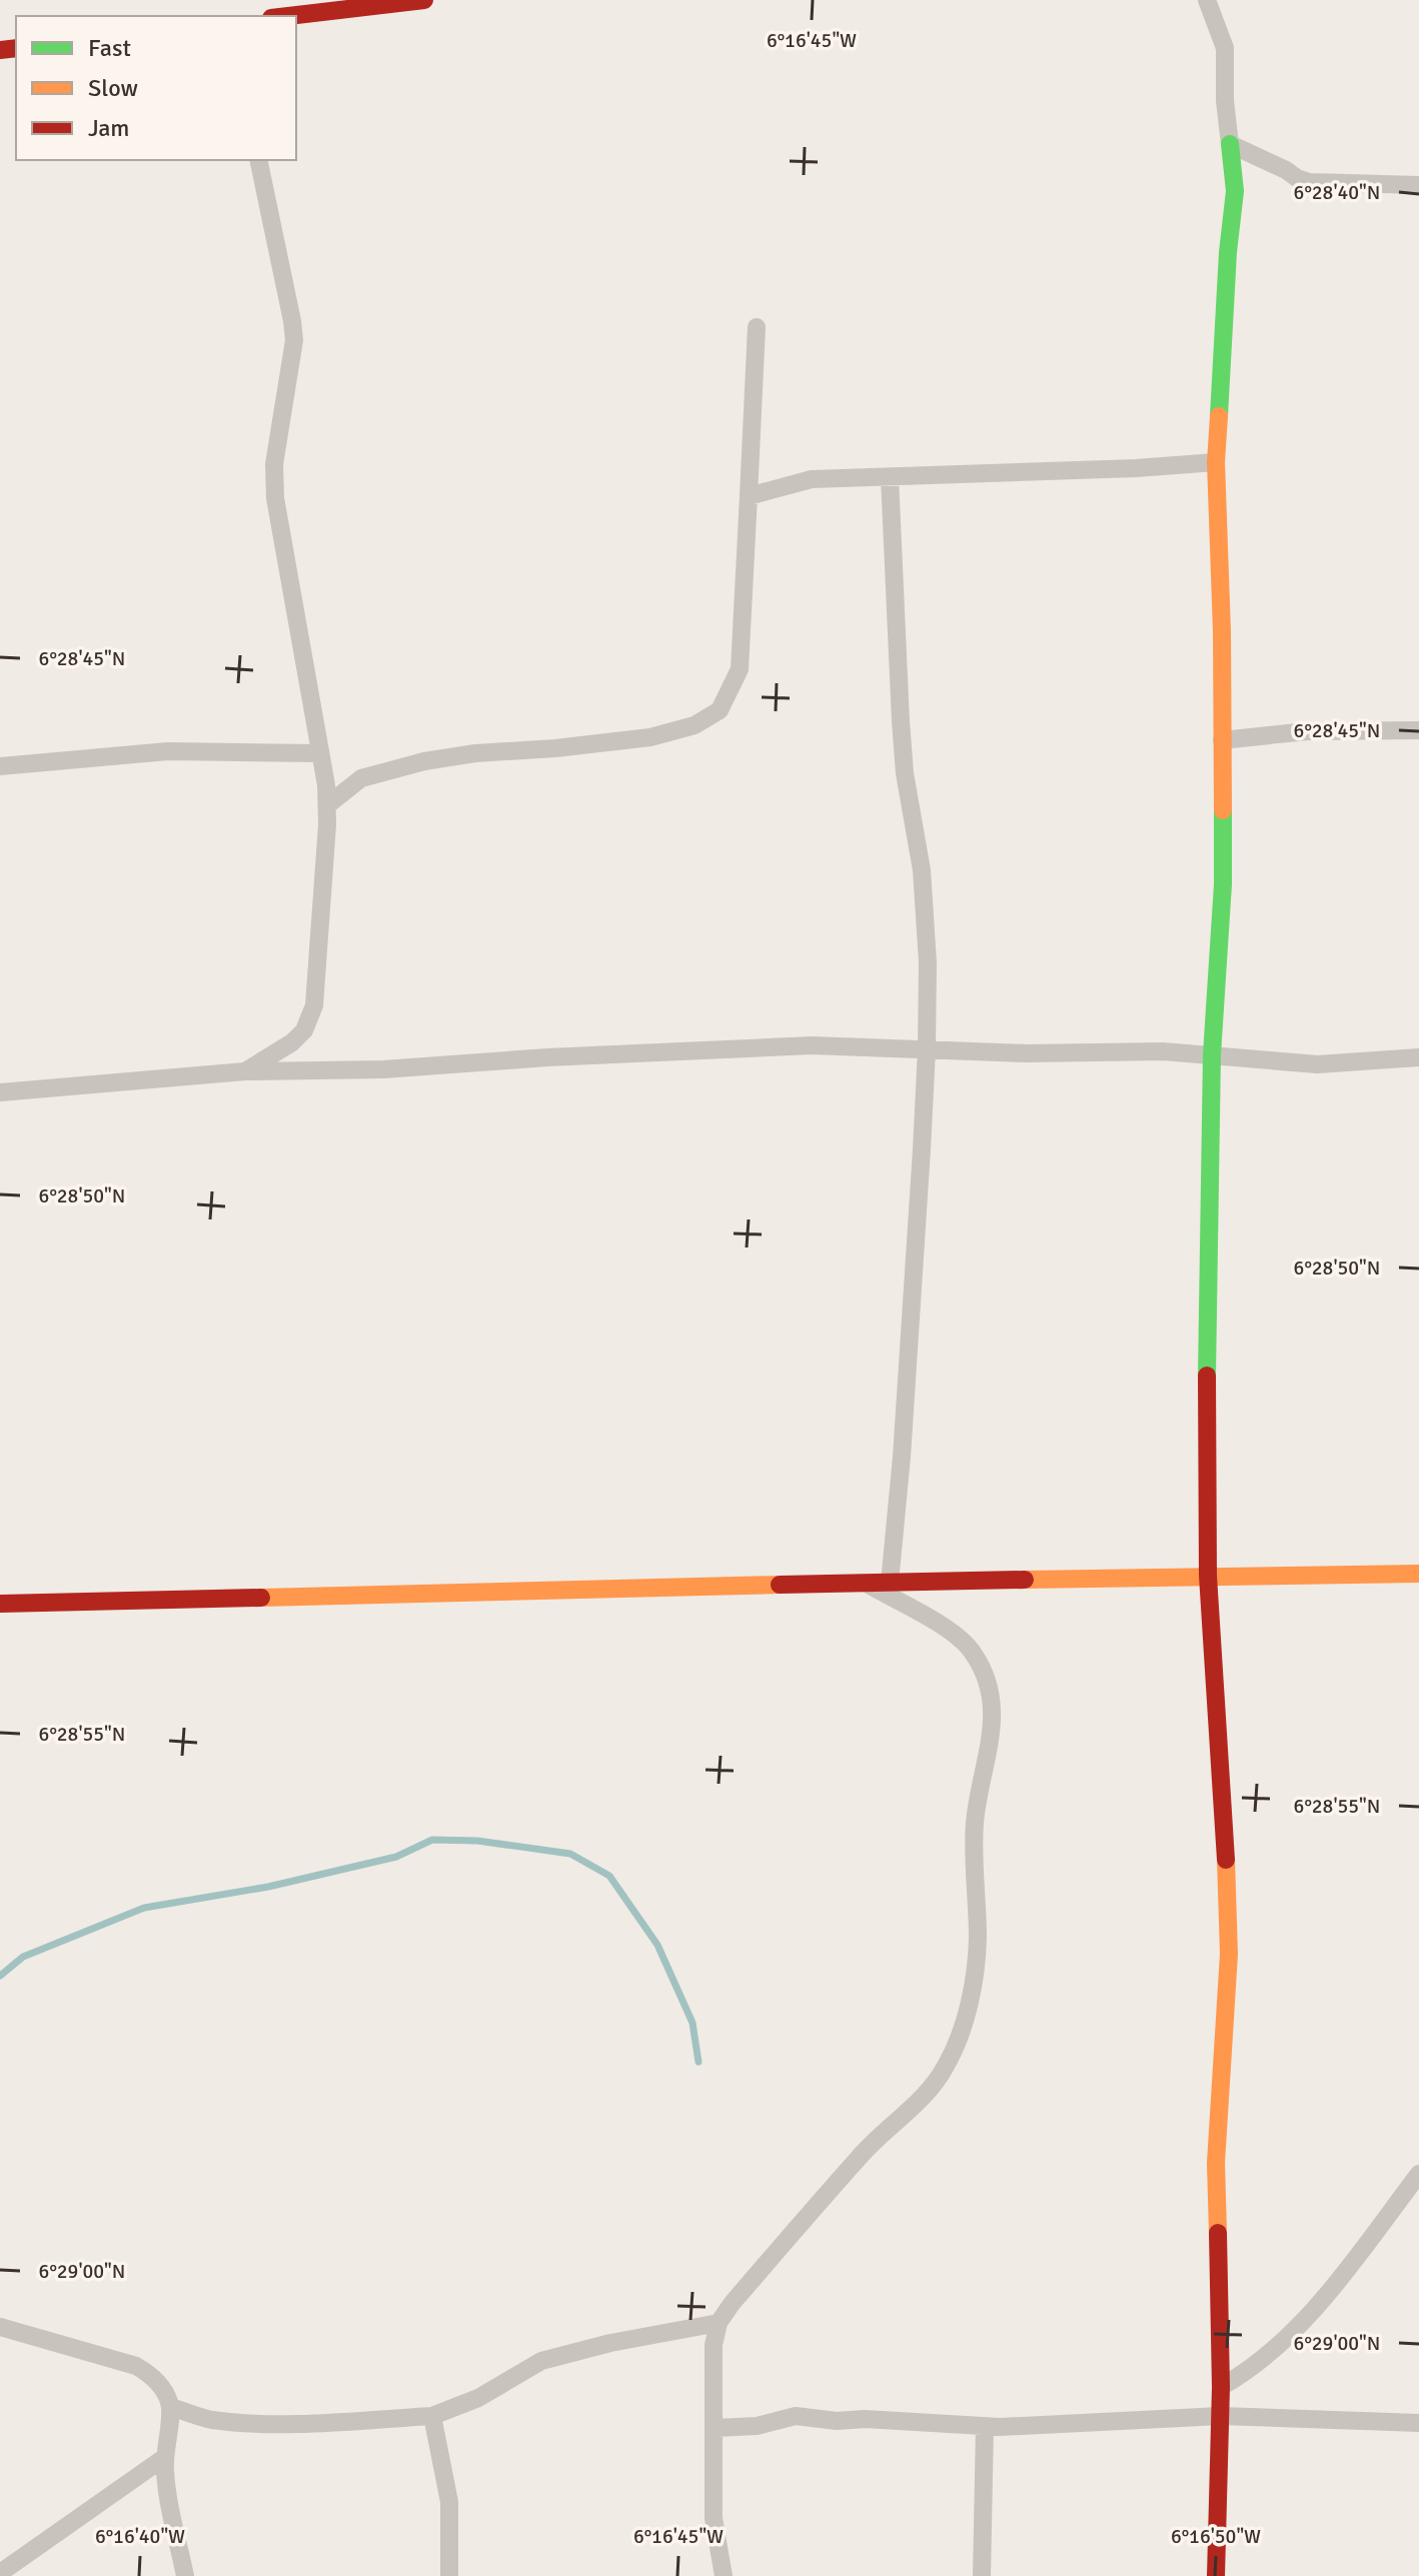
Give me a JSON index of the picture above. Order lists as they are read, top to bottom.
{
  "legend": ["Fast", "Slow", "Jam"],
  "coordinates": [
    "6°16'45\"W",
    "6°28'40\"N",
    "6°28'45\"N",
    "6°28'50\"N",
    "6°28'55\"N",
    "6°29'00\"N",
    "6°16'40\"W",
    "6°16'50\"W"
  ]
}
